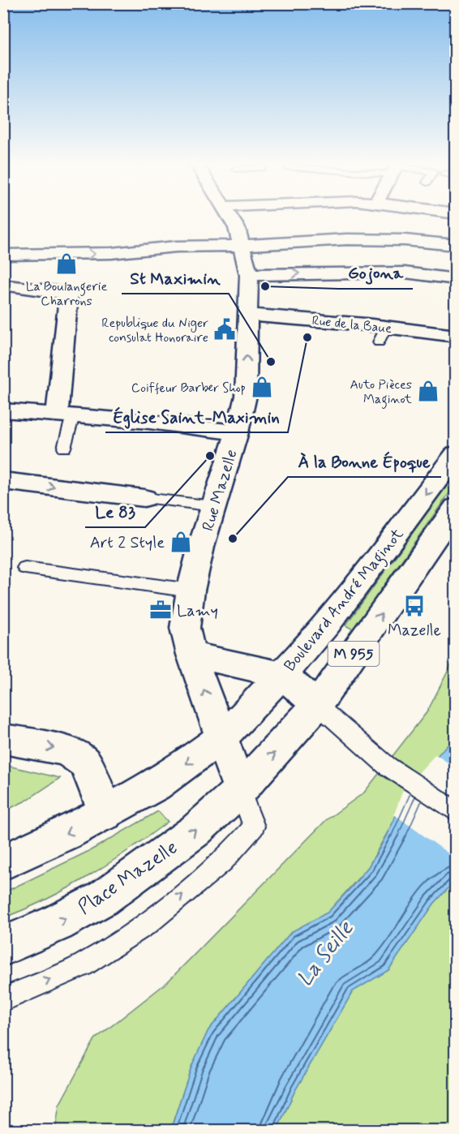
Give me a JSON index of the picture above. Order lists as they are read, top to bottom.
{
  "streets": {
    "street": [
      "Rue de la Baue",
      "Rue Mazelle",
      "Boulevard André Maginot",
      "M 955",
      "Place Mazelle"
    ]
  },
  "crossings": [
    ["Rue de la Baue", "Rue Mazelle"],
    ["Rue Mazelle", "Boulevard André Maginot"],
    ["Rue Mazelle", "M 955"],
    ["Rue Mazelle", "Place Mazelle"],
    ["Boulevard André Maginot", "M 955"],
    ["M 955", "Place Mazelle"]
  ],
  "water": ["La Seille"],
  "places": {
    "shop": [
      "La Boulangerie Charrons",
      "Coiffeur Barber Shop",
      "Auto Pièces Maginot",
      "Art 2 Style"
    ],
    "other": [
      "Gojona",
      "Église Saint-Maximin",
      "St Maximin",
      "Le 83",
      "À la Bonne Époque"
    ],
    "public building": ["Republique du Niger consulat Honoraire"],
    "bus stop": ["Mazelle"],
    "office": ["Lamy"]
  }
}
